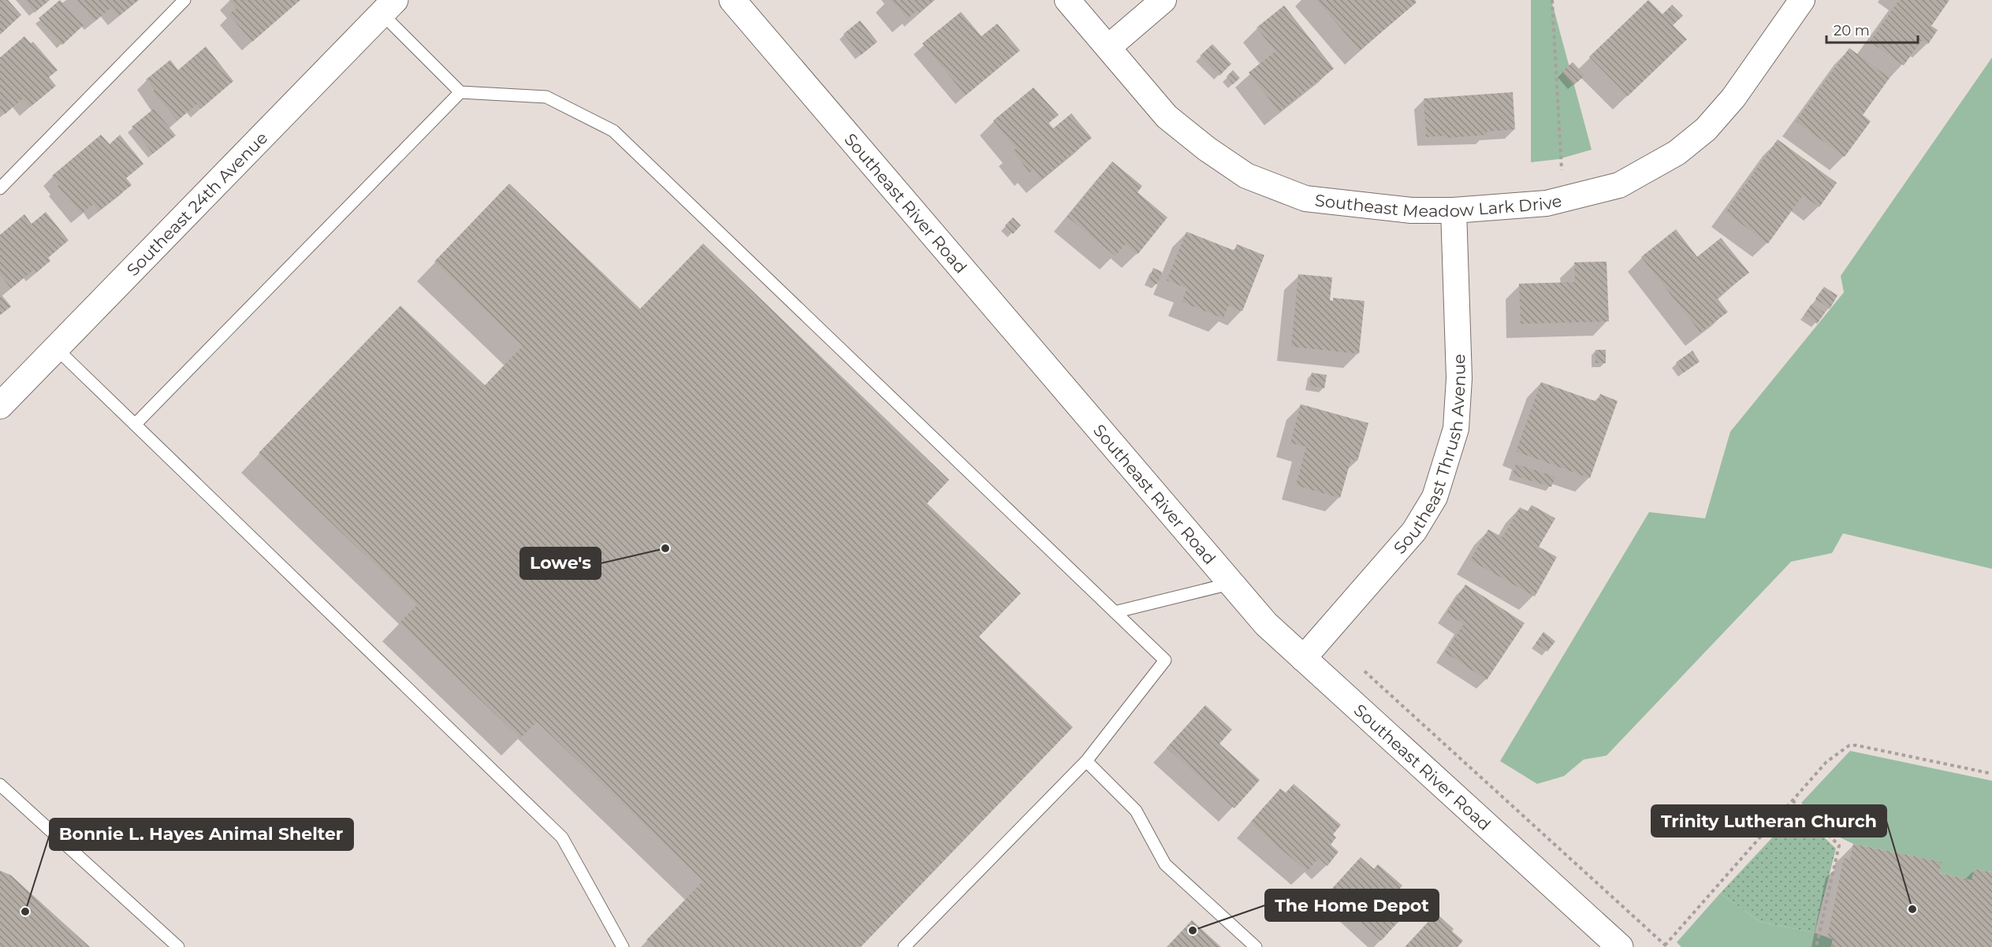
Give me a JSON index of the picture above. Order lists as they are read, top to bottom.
{
  "streets": {
    "main road": ["Southeast 24th Avenue", "Southeast River Road"],
    "street": ["Southeast Meadow Lark Drive", "Southeast Thrush Avenue"]
  },
  "crossings": [
    ["Southeast Meadow Lark Drive", "Southeast Thrush Avenue"],
    ["Southeast River Road", "Southeast Thrush Avenue"]
  ],
  "places": [
    "Lowe's",
    "Trinity Lutheran Church",
    "Bonnie L. Hayes Animal Shelter",
    "The Home Depot"
  ],
  "scale_bar": "20 m"
}
